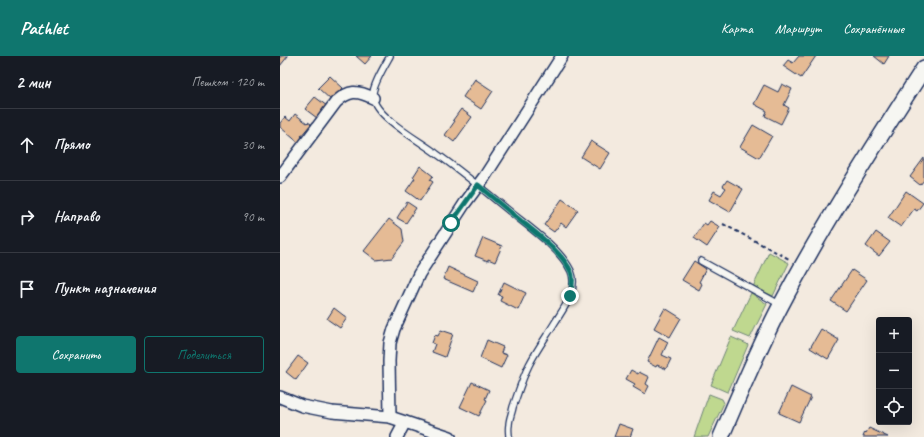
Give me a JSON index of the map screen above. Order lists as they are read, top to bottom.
{
  "page": {
    "header": "Pathlet",
    "nav": ["Карта", "Маршрут", "Сохранённые"],
    "heading": ["2 мин", "Пешком · 120 m"],
    "list": [
      ["Прямо", "30 m"],
      ["Направо", "90 m"],
      "Пункт назначения"
    ],
    "map_buttons": ["+", "−"],
    "buttons": ["Сохранить", "Поделиться"]
  }
}
